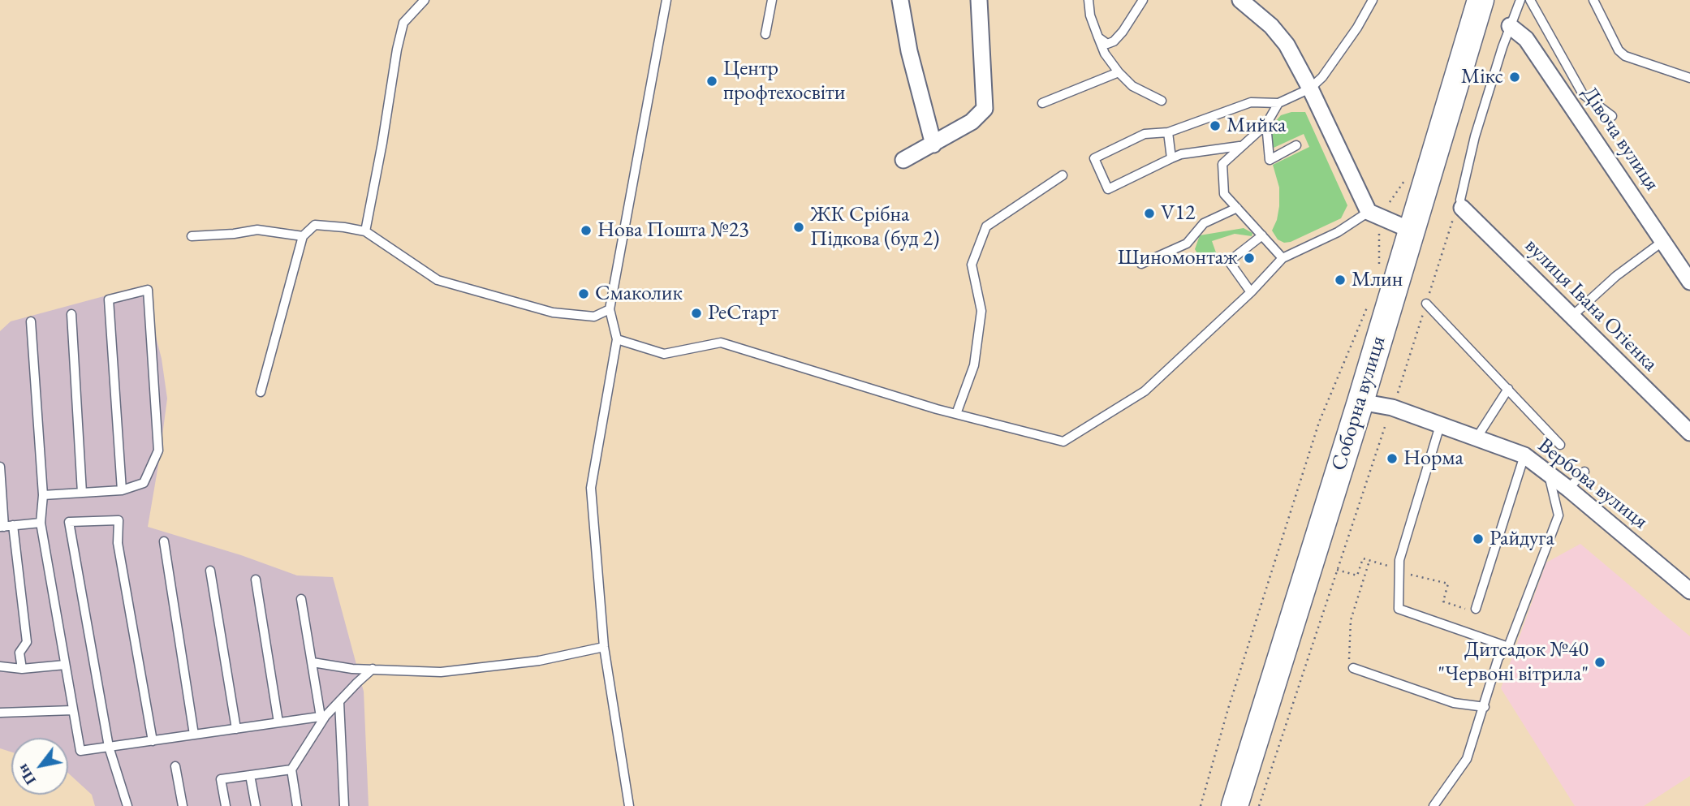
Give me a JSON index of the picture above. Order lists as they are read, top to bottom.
{
  "streets": {
    "main road": ["Соборна вулиця"],
    "street": ["Дівоча вулиця", "вулиця Івана Огієнка", "Вербова вулиця"]
  },
  "crossings": [
    ["Соборна вулиця", "Вербова вулиця"]
  ],
  "places": [
    "Мікс",
    "Центр профтехосвіти",
    "Мийка",
    "V12",
    "ЖК Срібна Підкова (буд 2)",
    "Нова Пошта №23",
    "Шиномонтаж",
    "Млин",
    "Смаколик",
    "РеСтарт",
    "Норма",
    "Райдуга",
    "Дитсадок №40 \"Червоні вітрила\""
  ],
  "north": "bottom left"
}
